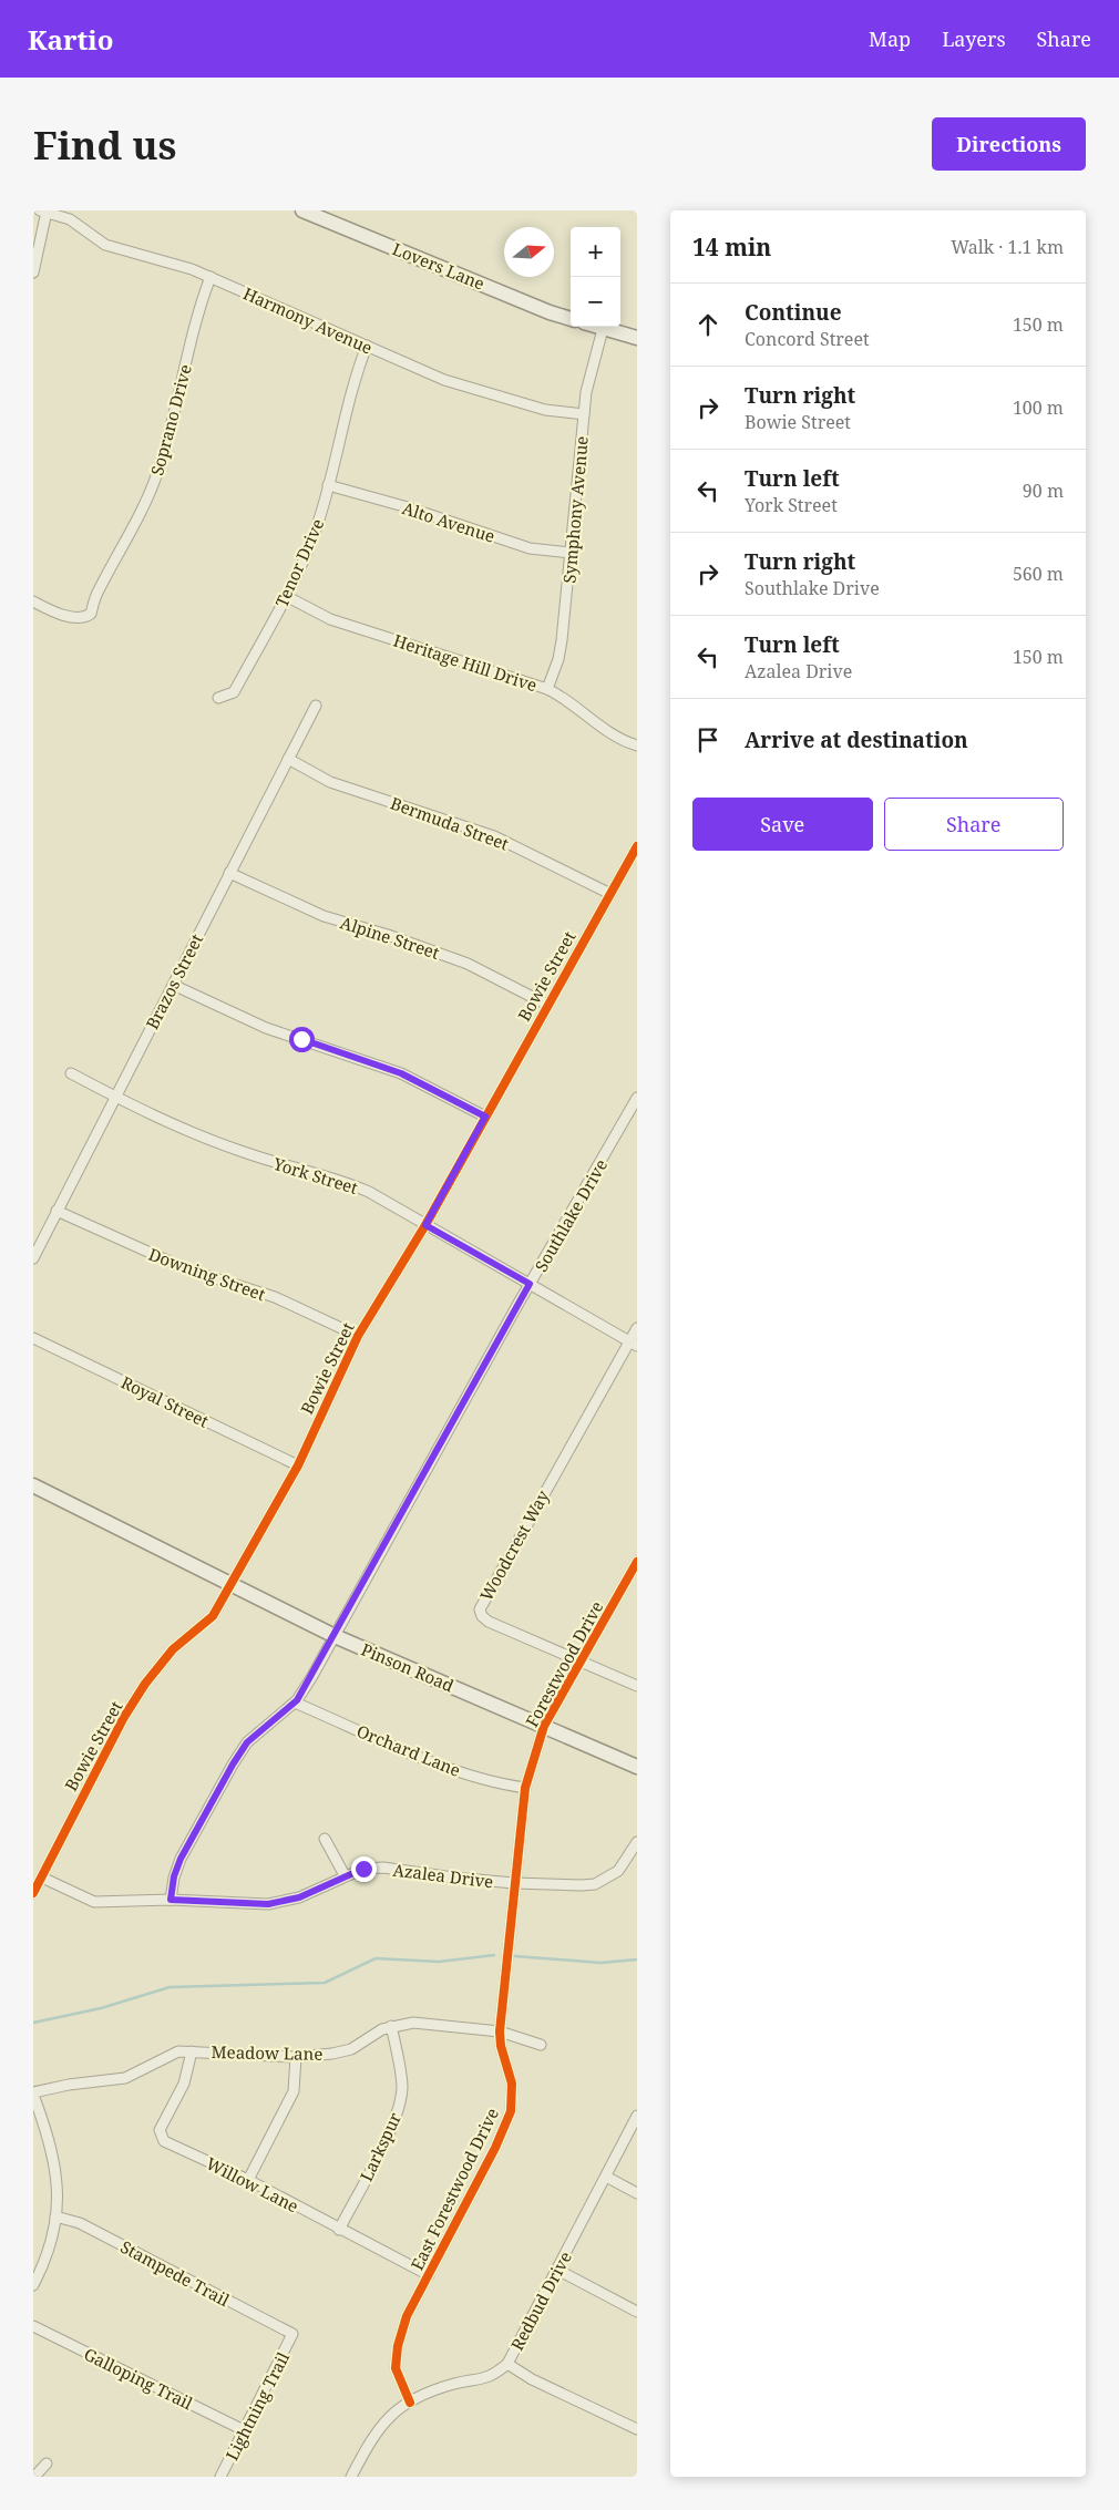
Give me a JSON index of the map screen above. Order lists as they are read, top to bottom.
{
  "streets": {
    "main road": ["Lovers Lane", "Pinson Road"],
    "street": [
      "Harmony Avenue",
      "Soprano Drive",
      "Symphony Avenue",
      "Alto Avenue",
      "Tenor Drive",
      "Heritage Hill Drive",
      "Bermuda Street",
      "Alpine Street",
      "Bowie Street",
      "Brazos Street",
      "York Street",
      "Southlake Drive",
      "Downing Street",
      "Royal Street",
      "Woodcrest Way",
      "Forestwood Drive",
      "Orchard Lane",
      "Azalea Drive",
      "Meadow Lane",
      "Larkspur",
      "Willow Lane",
      "East Forestwood Drive",
      "Stampede Trail",
      "Redbud Drive",
      "Galloping Trail",
      "Lightning Trail"
    ]
  },
  "crossings": [
    ["Harmony Avenue", "Soprano Drive"],
    ["Harmony Avenue", "Symphony Avenue"],
    ["Harmony Avenue", "Tenor Drive"],
    ["Symphony Avenue", "Alto Avenue"],
    ["Symphony Avenue", "Heritage Hill Drive"],
    ["Alto Avenue", "Tenor Drive"],
    ["Tenor Drive", "Heritage Hill Drive"],
    ["Bermuda Street", "Bowie Street"],
    ["Bermuda Street", "Brazos Street"],
    ["Alpine Street", "Bowie Street"],
    ["Alpine Street", "Brazos Street"],
    ["Bowie Street", "York Street"],
    ["Bowie Street", "Downing Street"],
    ["Bowie Street", "Royal Street"],
    ["Bowie Street", "Pinson Road"],
    ["Bowie Street", "Azalea Drive"],
    ["Brazos Street", "York Street"],
    ["Brazos Street", "Downing Street"],
    ["York Street", "Southlake Drive"],
    ["York Street", "Woodcrest Way"],
    ["Southlake Drive", "Pinson Road"],
    ["Southlake Drive", "Orchard Lane"],
    ["Southlake Drive", "Azalea Drive"],
    ["Woodcrest Way", "Forestwood Drive"],
    ["Forestwood Drive", "Pinson Road"],
    ["Forestwood Drive", "Orchard Lane"],
    ["Forestwood Drive", "Azalea Drive"],
    ["Forestwood Drive", "East Forestwood Drive"],
    ["Azalea Drive", "East Forestwood Drive"],
    ["Meadow Lane", "Larkspur"],
    ["Meadow Lane", "Willow Lane"],
    ["Meadow Lane", "East Forestwood Drive"],
    ["Larkspur", "Willow Lane"],
    ["Willow Lane", "East Forestwood Drive"],
    ["East Forestwood Drive", "Redbud Drive"],
    ["Stampede Trail", "Lightning Trail"],
    ["Galloping Trail", "Lightning Trail"]
  ],
  "north": "right",
  "page": {
    "header": "Kartio",
    "nav": ["Map", "Layers", "Share"],
    "buttons": [
      "Directions",
      ["Save", "Share"]
    ],
    "title": "Find us",
    "heading": ["14 min", "Walk · 1.1 km"],
    "map_buttons": ["+", "−"],
    "list": [
      ["Continue", "Concord Street", "150 m"],
      ["Turn right", "Bowie Street", "100 m"],
      ["Turn left", "York Street", "90 m"],
      ["Turn right", "Southlake Drive", "560 m"],
      ["Turn left", "Azalea Drive", "150 m"],
      "Arrive at destination"
    ]
  }
}
